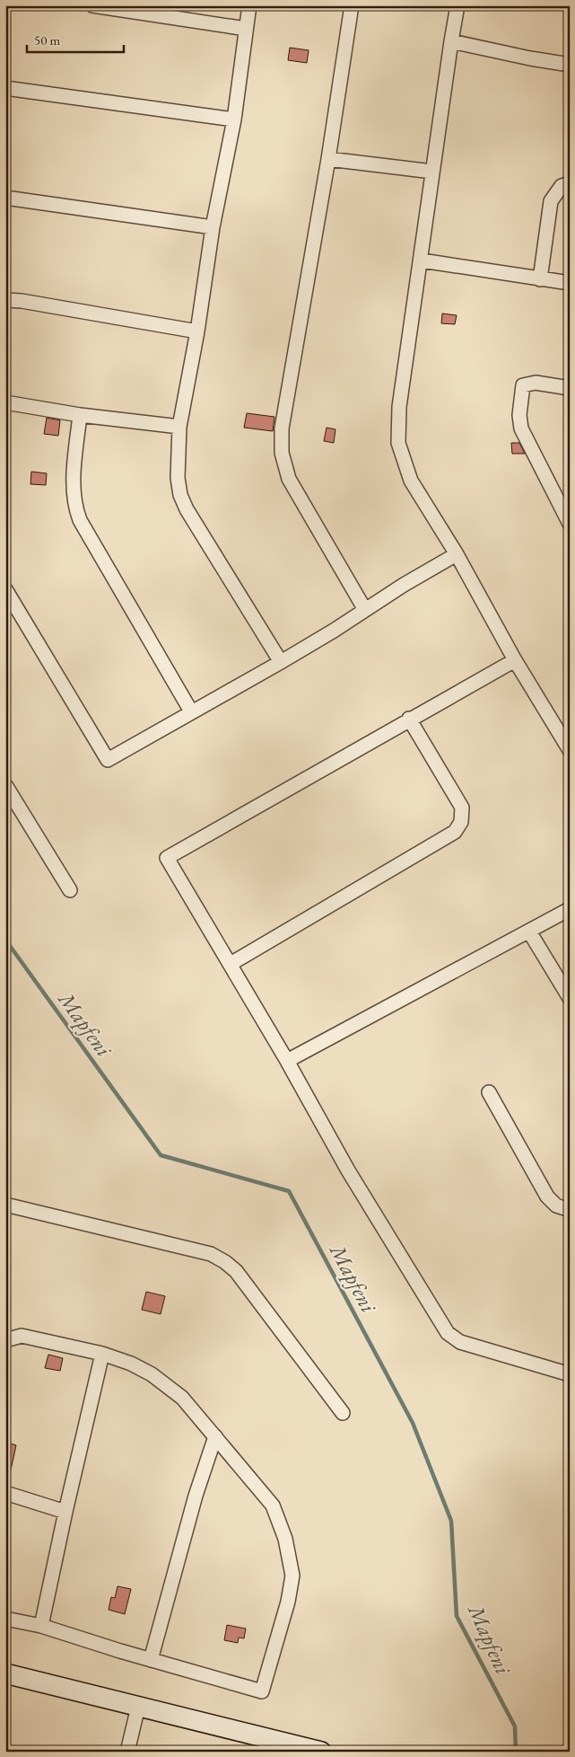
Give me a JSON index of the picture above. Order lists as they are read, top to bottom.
{
  "water": ["Mapfeni"],
  "scale_bar": "50 m"
}
